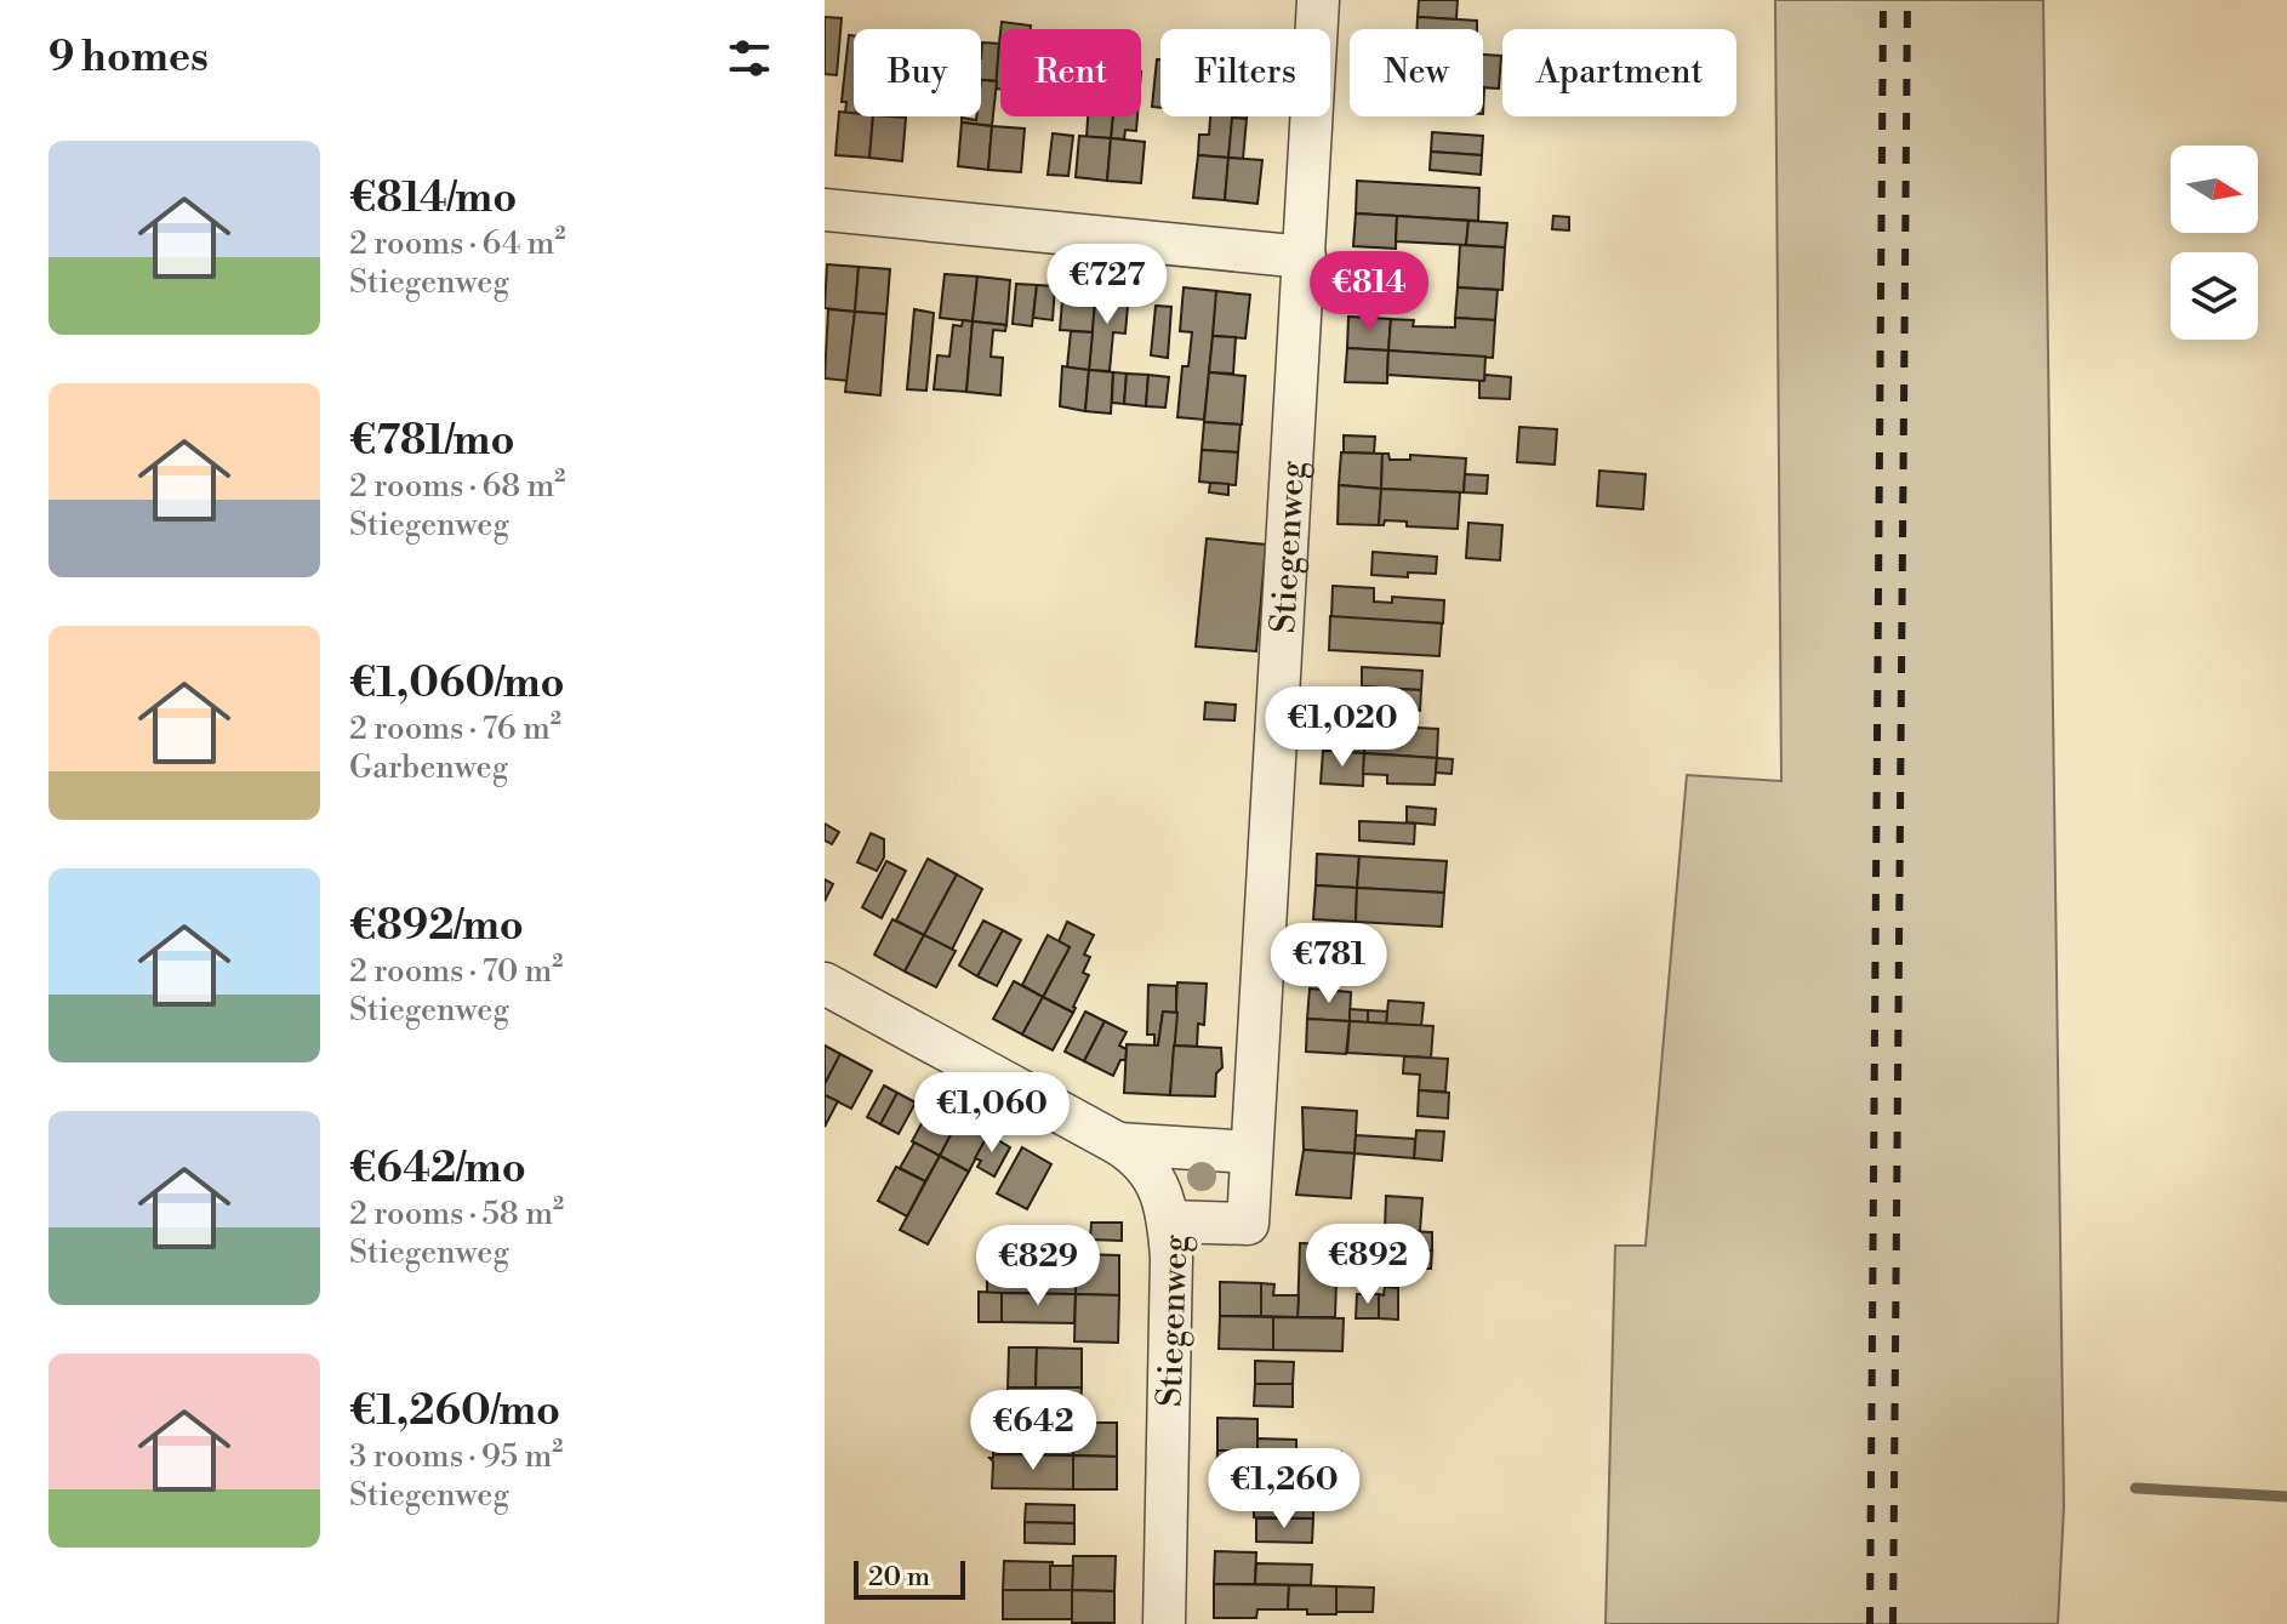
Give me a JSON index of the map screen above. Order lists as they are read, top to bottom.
{
  "streets": {
    "street": ["Stiegenweg"]
  },
  "scale_bar": "20 m",
  "north": "right",
  "page": {
    "heading": "9 homes",
    "chip": [
      "Buy",
      "Rent",
      "Filters",
      "New",
      "Apartment"
    ],
    "list": [
      {
        "name": "€814/mo",
        "note": "2 rooms · 64 m² · Stiegenweg"
      },
      {
        "name": "€781/mo",
        "note": "2 rooms · 68 m² · Stiegenweg"
      },
      {
        "name": "€1,060/mo",
        "note": "2 rooms · 76 m² · Garbenweg"
      },
      {
        "name": "€892/mo",
        "note": "2 rooms · 70 m² · Stiegenweg"
      },
      {
        "name": "€642/mo",
        "note": "2 rooms · 58 m² · Stiegenweg"
      },
      {
        "name": "€1,260/mo",
        "note": "3 rooms · 95 m² · Stiegenweg"
      }
    ],
    "price": [
      "€727",
      "€814",
      "€1,020",
      "€781",
      "€1,060",
      "€892",
      "€829",
      "€642",
      "€1,260"
    ],
    "scale": "20 m"
  }
}
